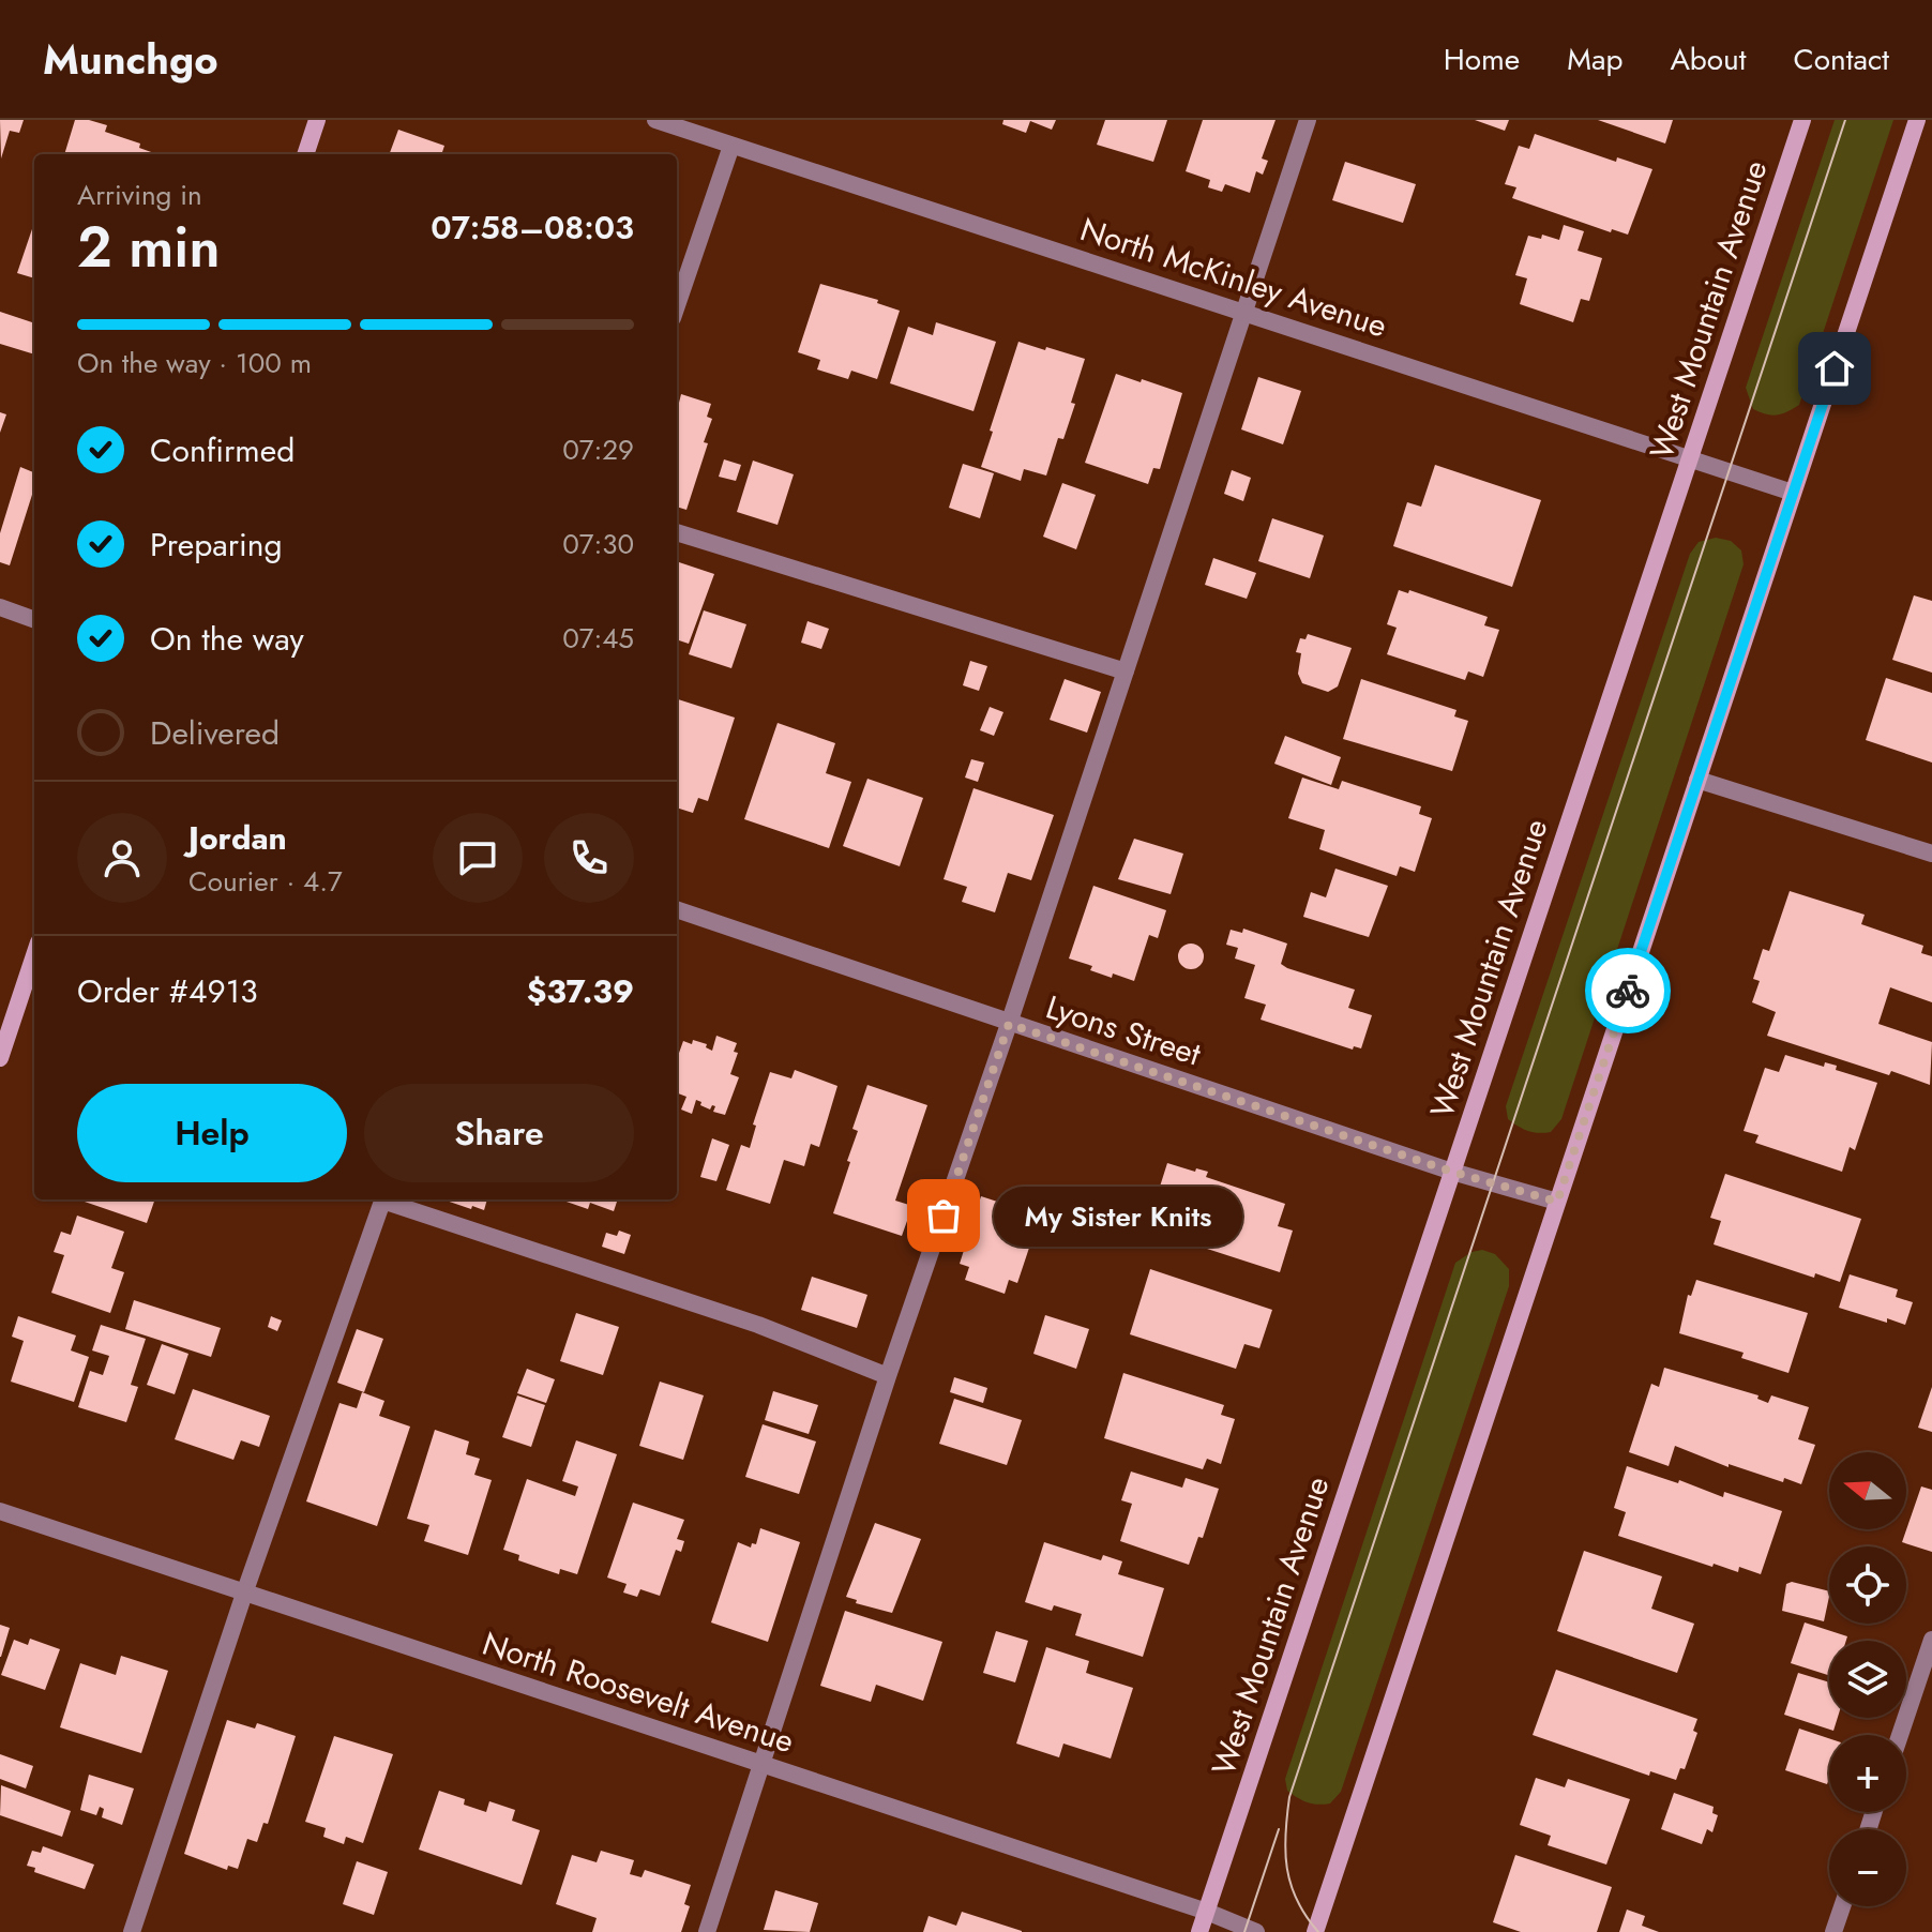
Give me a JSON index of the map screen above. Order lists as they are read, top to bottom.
{
  "streets": {
    "street": [
      "North McKinley Avenue",
      "West Mountain Avenue",
      "Lyons Street",
      "North Roosevelt Avenue"
    ]
  },
  "crossings": [
    ["North McKinley Avenue", "West Mountain Avenue"],
    ["West Mountain Avenue", "Lyons Street"],
    ["West Mountain Avenue", "North Roosevelt Avenue"]
  ],
  "places": ["My Sister Knits"],
  "north": "left",
  "page": {
    "header": "Munchgo",
    "nav": [
      "Home",
      "Map",
      "About",
      "Contact"
    ],
    "heading": ["2 min", "Arriving in", "07:58–08:03"],
    "panel": [
      "Jordan",
      "Courier · 4.7",
      "Order #4913",
      "$37.39"
    ],
    "bar": "On the way · 100 m",
    "list": [
      ["Confirmed", "07:29"],
      ["Preparing", "07:30"],
      ["On the way", "07:45"],
      "Delivered"
    ],
    "buttons": ["Help", "Share"],
    "bubble": "My Sister Knits",
    "map_buttons": ["+", "−"]
  }
}
